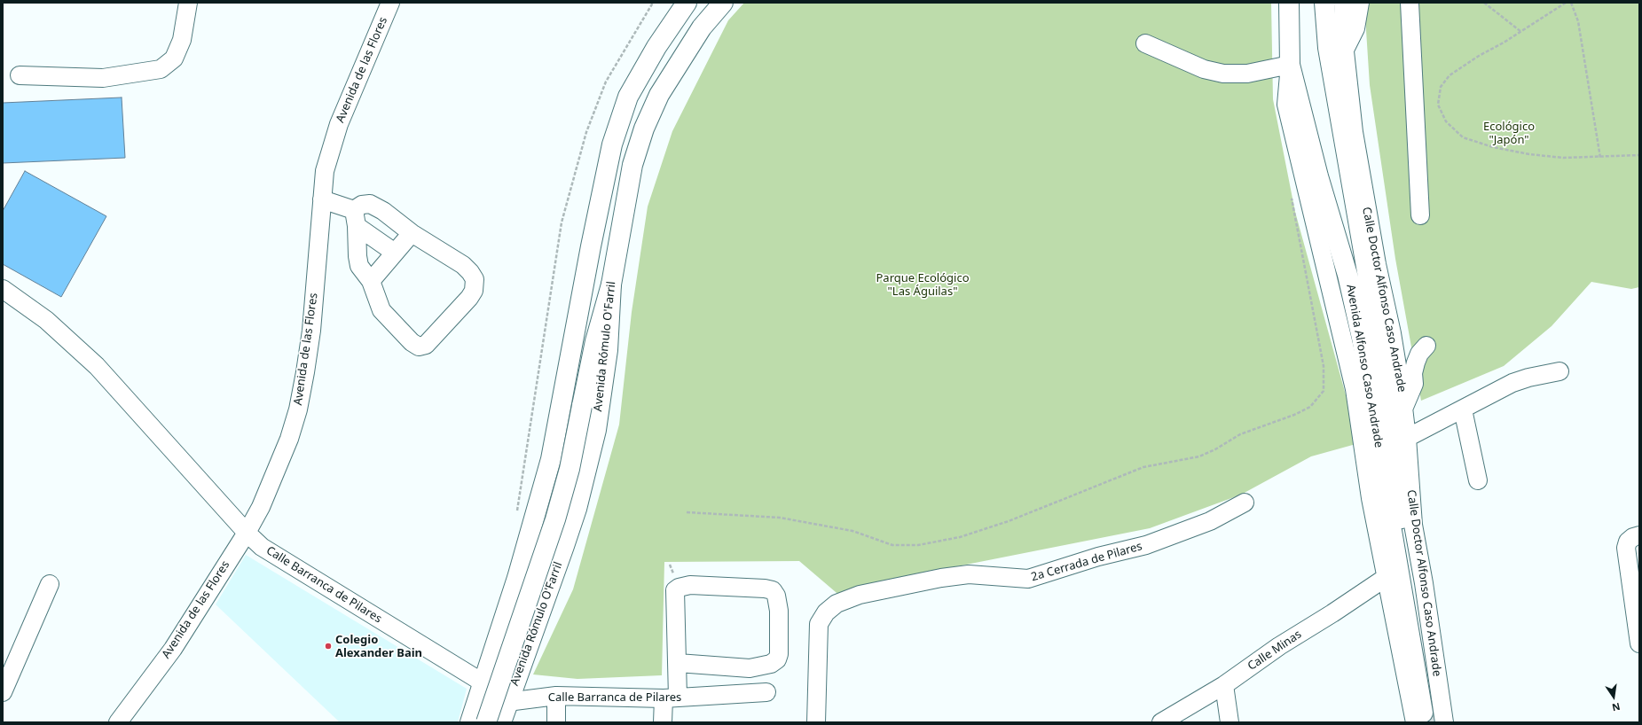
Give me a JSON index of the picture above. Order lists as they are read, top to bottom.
{
  "streets": {
    "main road": ["Avenida Rómulo O'Farril", "Avenida Alfonso Caso Andrade"],
    "street": [
      "Avenida de las Flores",
      "Calle Doctor Alfonso Caso Andrade",
      "2a Cerrada de Pilares",
      "Calle Barranca de Pilares",
      "Calle Minas"
    ]
  },
  "crossings": [
    ["Avenida de las Flores", "Calle Barranca de Pilares"],
    ["Calle Doctor Alfonso Caso Andrade", "Avenida Alfonso Caso Andrade"],
    ["Avenida Rómulo O'Farril", "Calle Barranca de Pilares"]
  ],
  "parks": ["Ecológico \"Japón\"", "Parque Ecológico \"Las Águilas\""],
  "places": ["Colegio Alexander Bain"],
  "north": "bottom"
}
